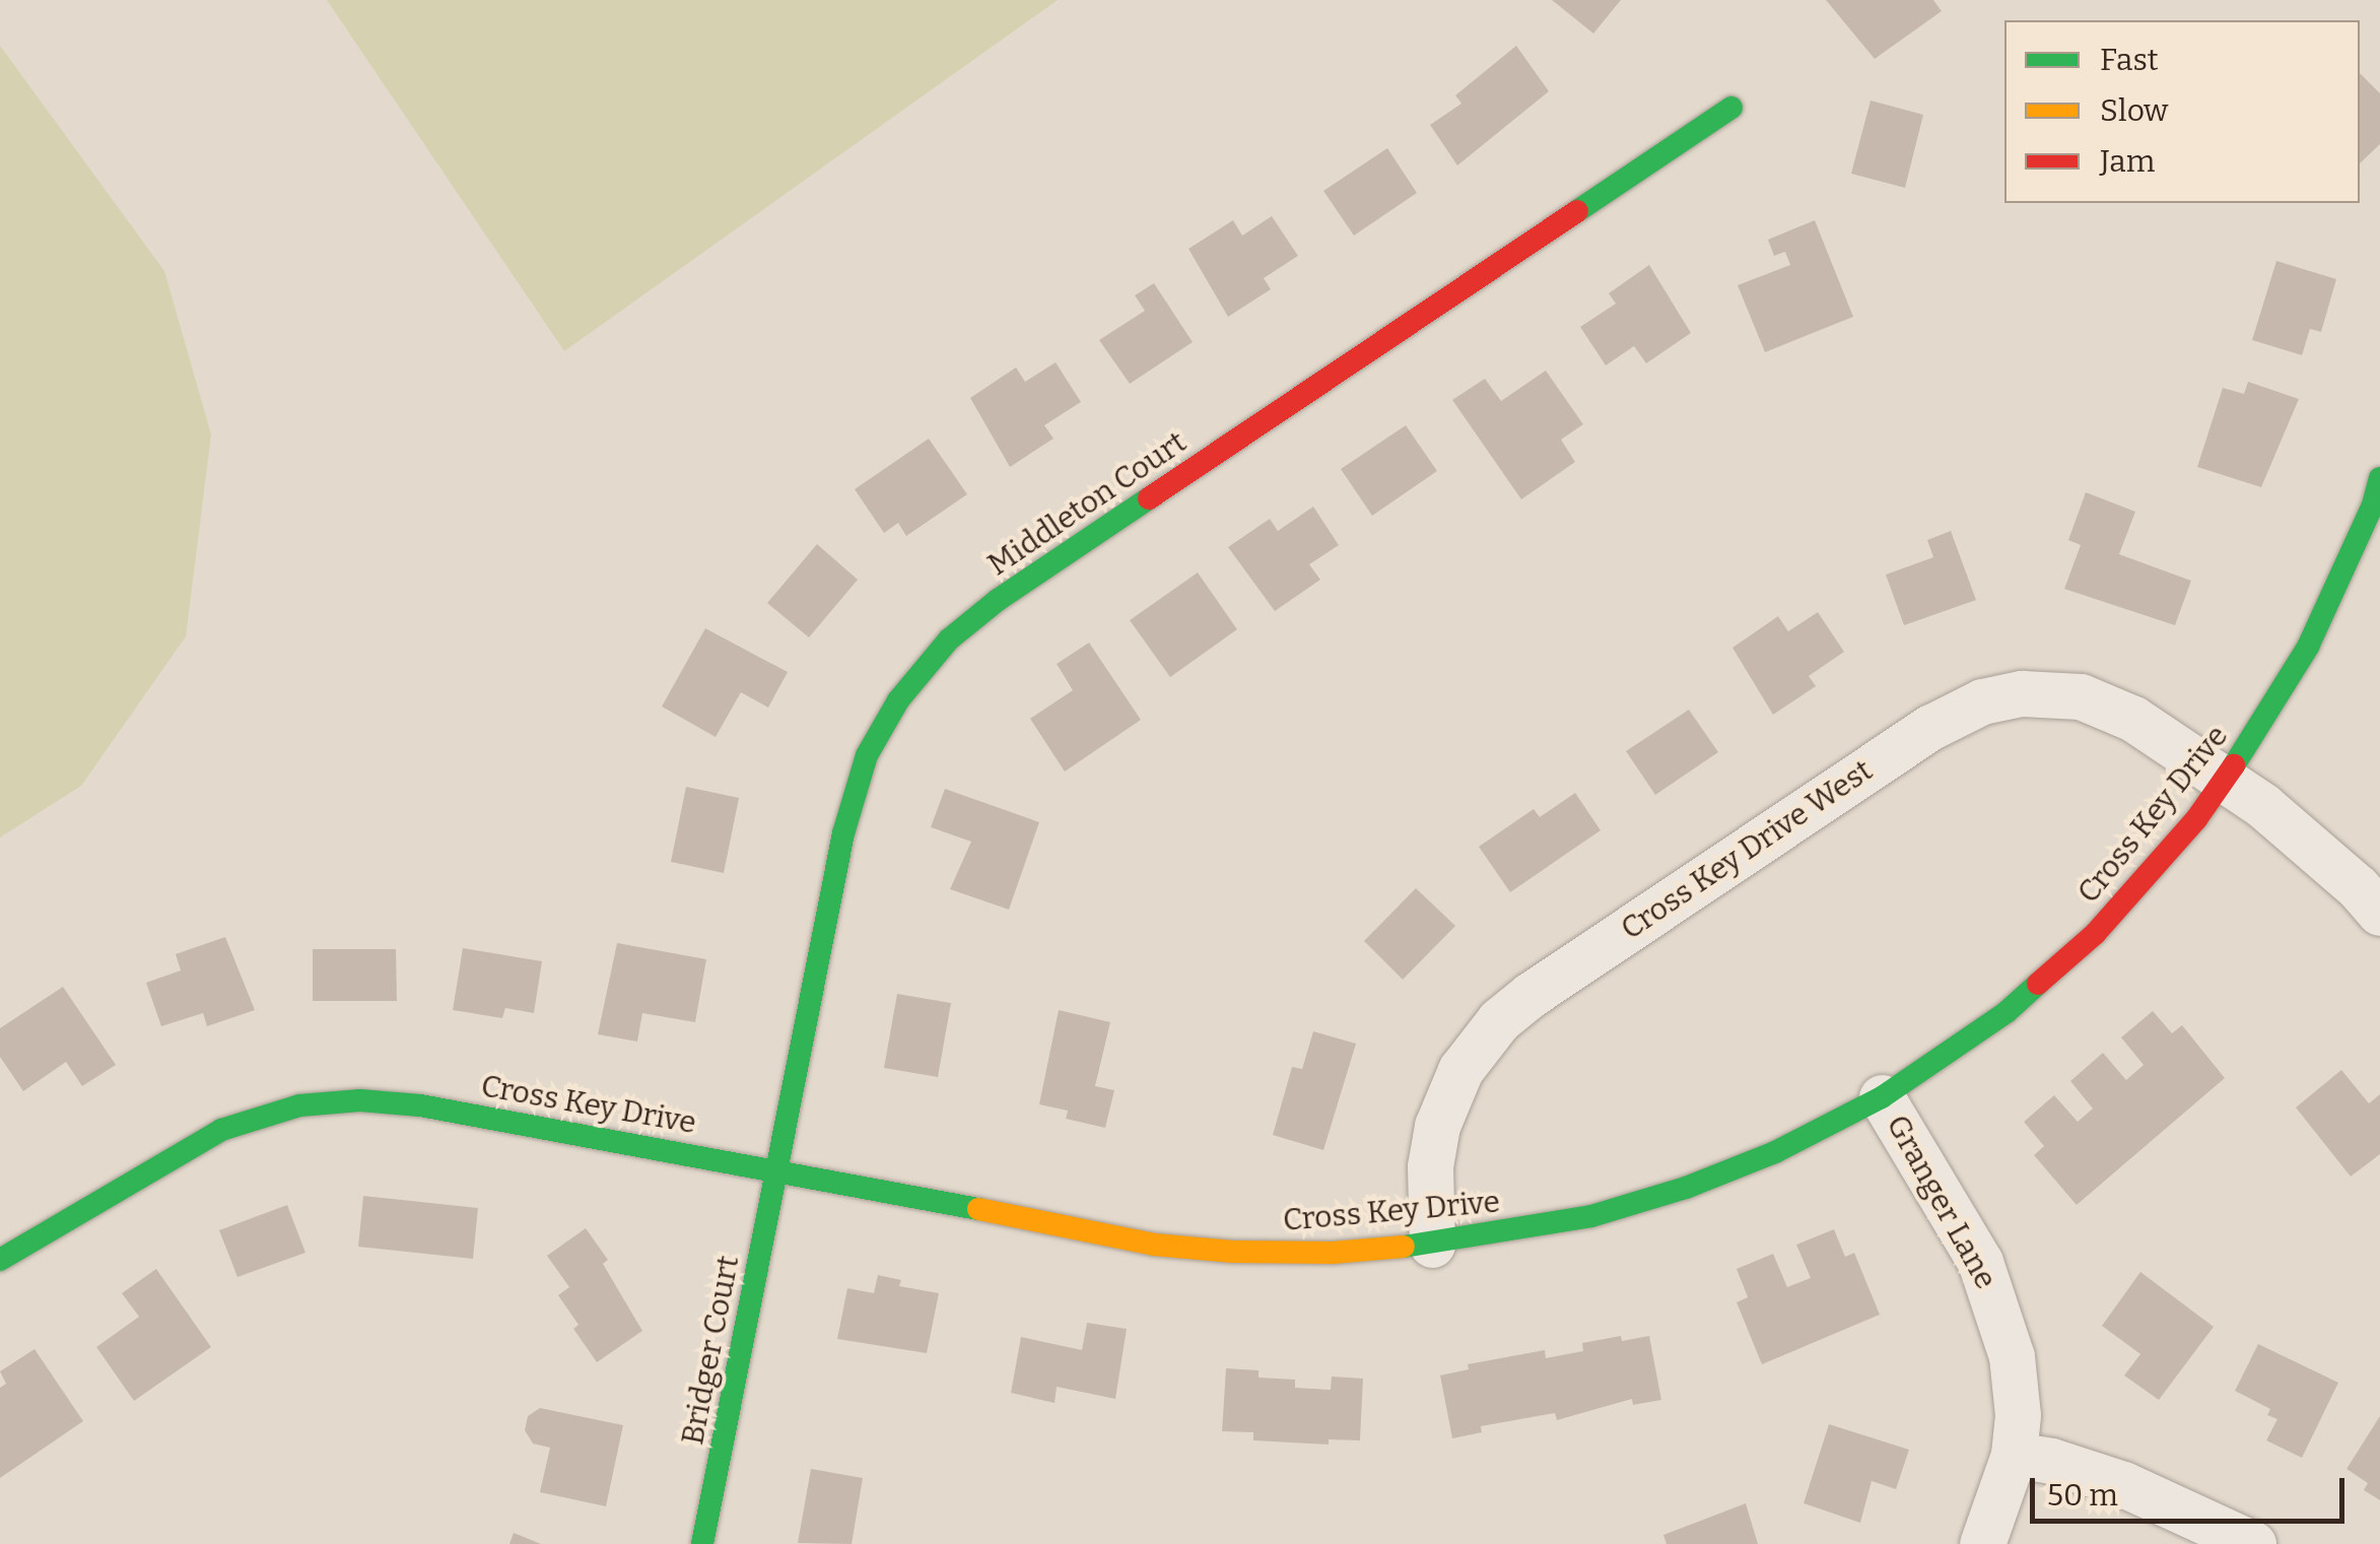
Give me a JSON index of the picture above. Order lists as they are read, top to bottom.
{
  "streets": {
    "street": [
      "Middleton Court",
      "Cross Key Drive",
      "Cross Key Drive West",
      "Granger Lane",
      "Bridger Court"
    ]
  },
  "crossings": [
    ["Middleton Court", "Cross Key Drive"],
    ["Middleton Court", "Bridger Court"],
    ["Cross Key Drive", "Cross Key Drive West"],
    ["Cross Key Drive", "Granger Lane"],
    ["Cross Key Drive", "Bridger Court"]
  ],
  "legend": ["Fast", "Slow", "Jam"],
  "scale_bar": "50 m"
}
